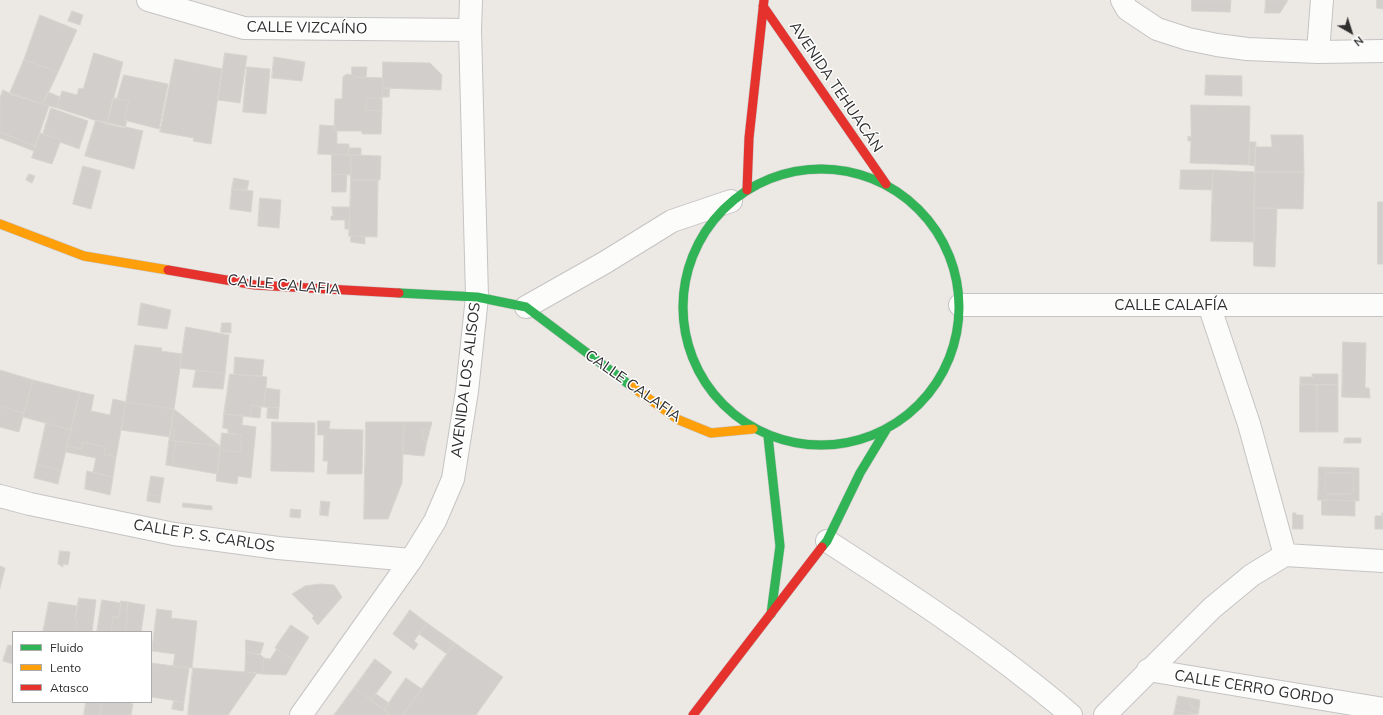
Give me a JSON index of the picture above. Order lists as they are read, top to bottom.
{
  "streets": {
    "street": [
      "CALLE VIZCAÍNO",
      "AVENIDA TEHUACÁN",
      "CALLE CALAFIA",
      "CALLE CALAFÍA",
      "AVENIDA LOS ALISOS",
      "CALLE P. S. CARLOS",
      "CALLE CERRO GORDO"
    ]
  },
  "crossings": [
    ["CALLE VIZCAÍNO", "AVENIDA LOS ALISOS"],
    ["CALLE CALAFIA", "AVENIDA LOS ALISOS"],
    ["AVENIDA LOS ALISOS", "CALLE P. S. CARLOS"]
  ],
  "legend": ["Fluido", "Lento", "Atasco"],
  "north": "bottom right"
}
